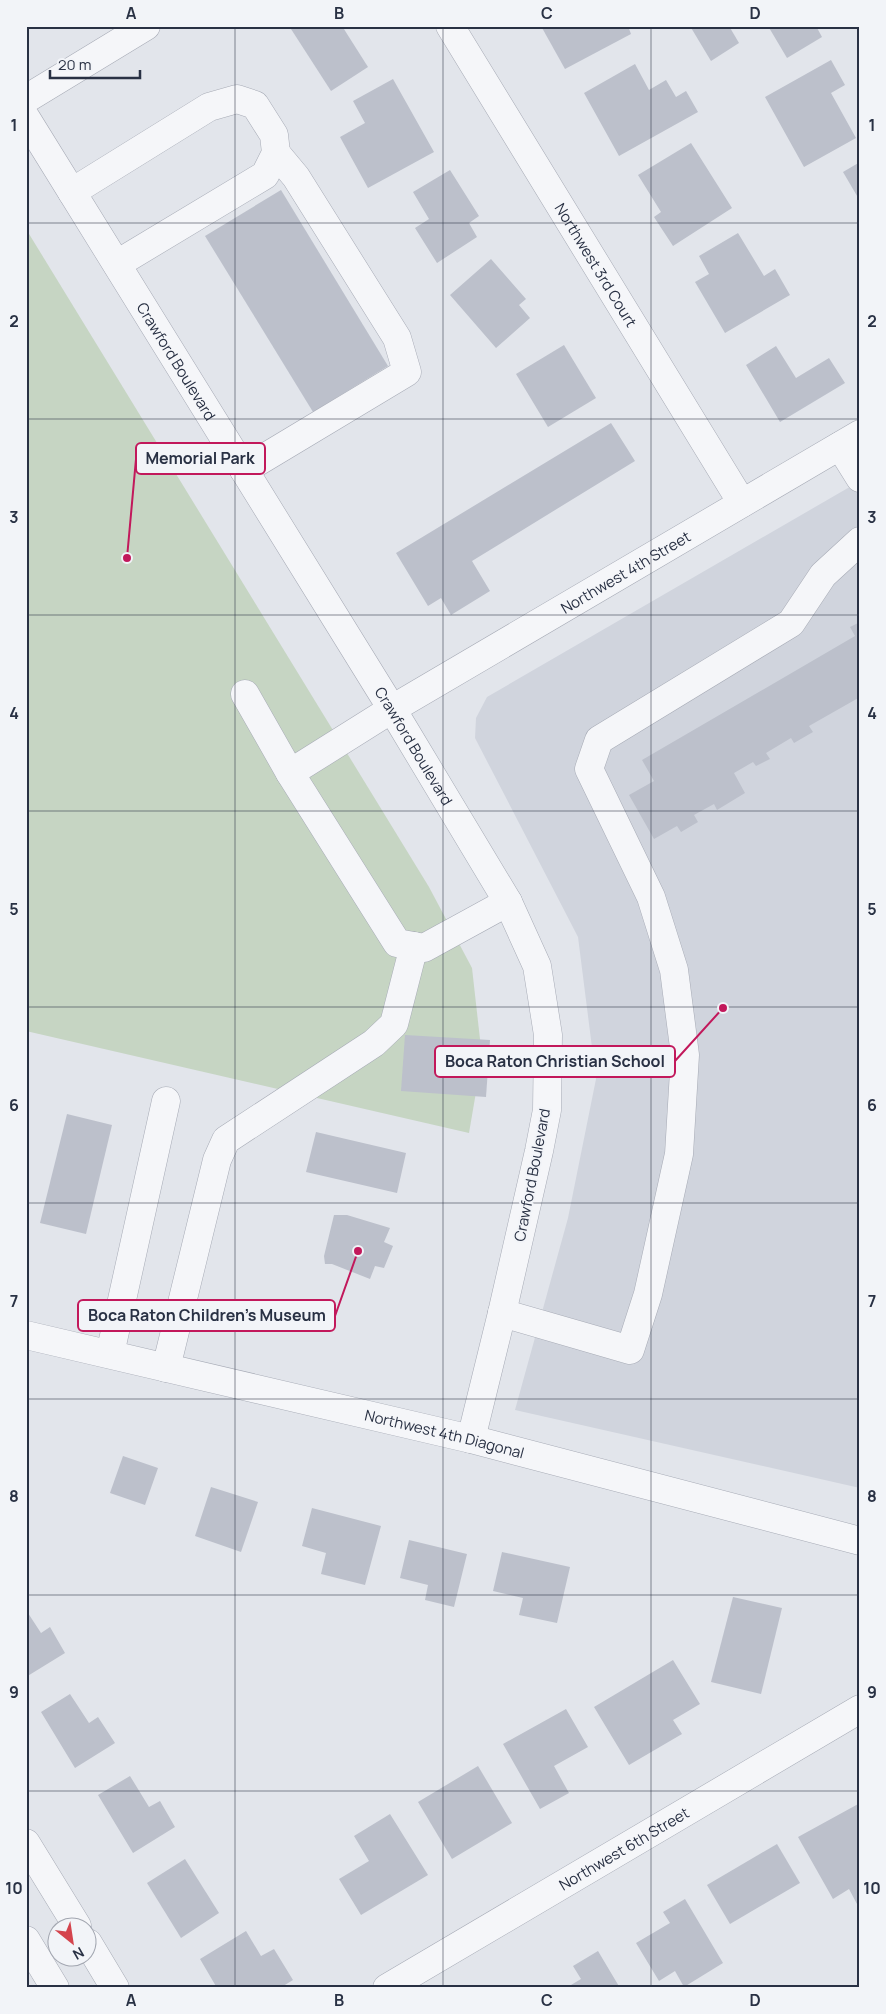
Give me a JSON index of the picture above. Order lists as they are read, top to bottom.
{
  "streets": {
    "street": [
      "Northwest 3rd Court",
      "Crawford Boulevard",
      "Northwest 4th Street",
      "Northwest 4th Diagonal",
      "Northwest 6th Street"
    ]
  },
  "crossings": [
    ["Northwest 3rd Court", "Northwest 4th Street"],
    ["Crawford Boulevard", "Northwest 4th Street"],
    ["Crawford Boulevard", "Northwest 4th Diagonal"]
  ],
  "places": ["Memorial Park", "Boca Raton Christian School", "Boca Raton Children's Museum"],
  "scale_bar": "20 m",
  "north": "bottom right",
  "grid": {
    "columns": [
      "A",
      "B",
      "C",
      "D"
    ],
    "rows": [
      "1",
      "2",
      "3",
      "4",
      "5",
      "6",
      "7",
      "8",
      "9",
      "10"
    ]
  }
}
